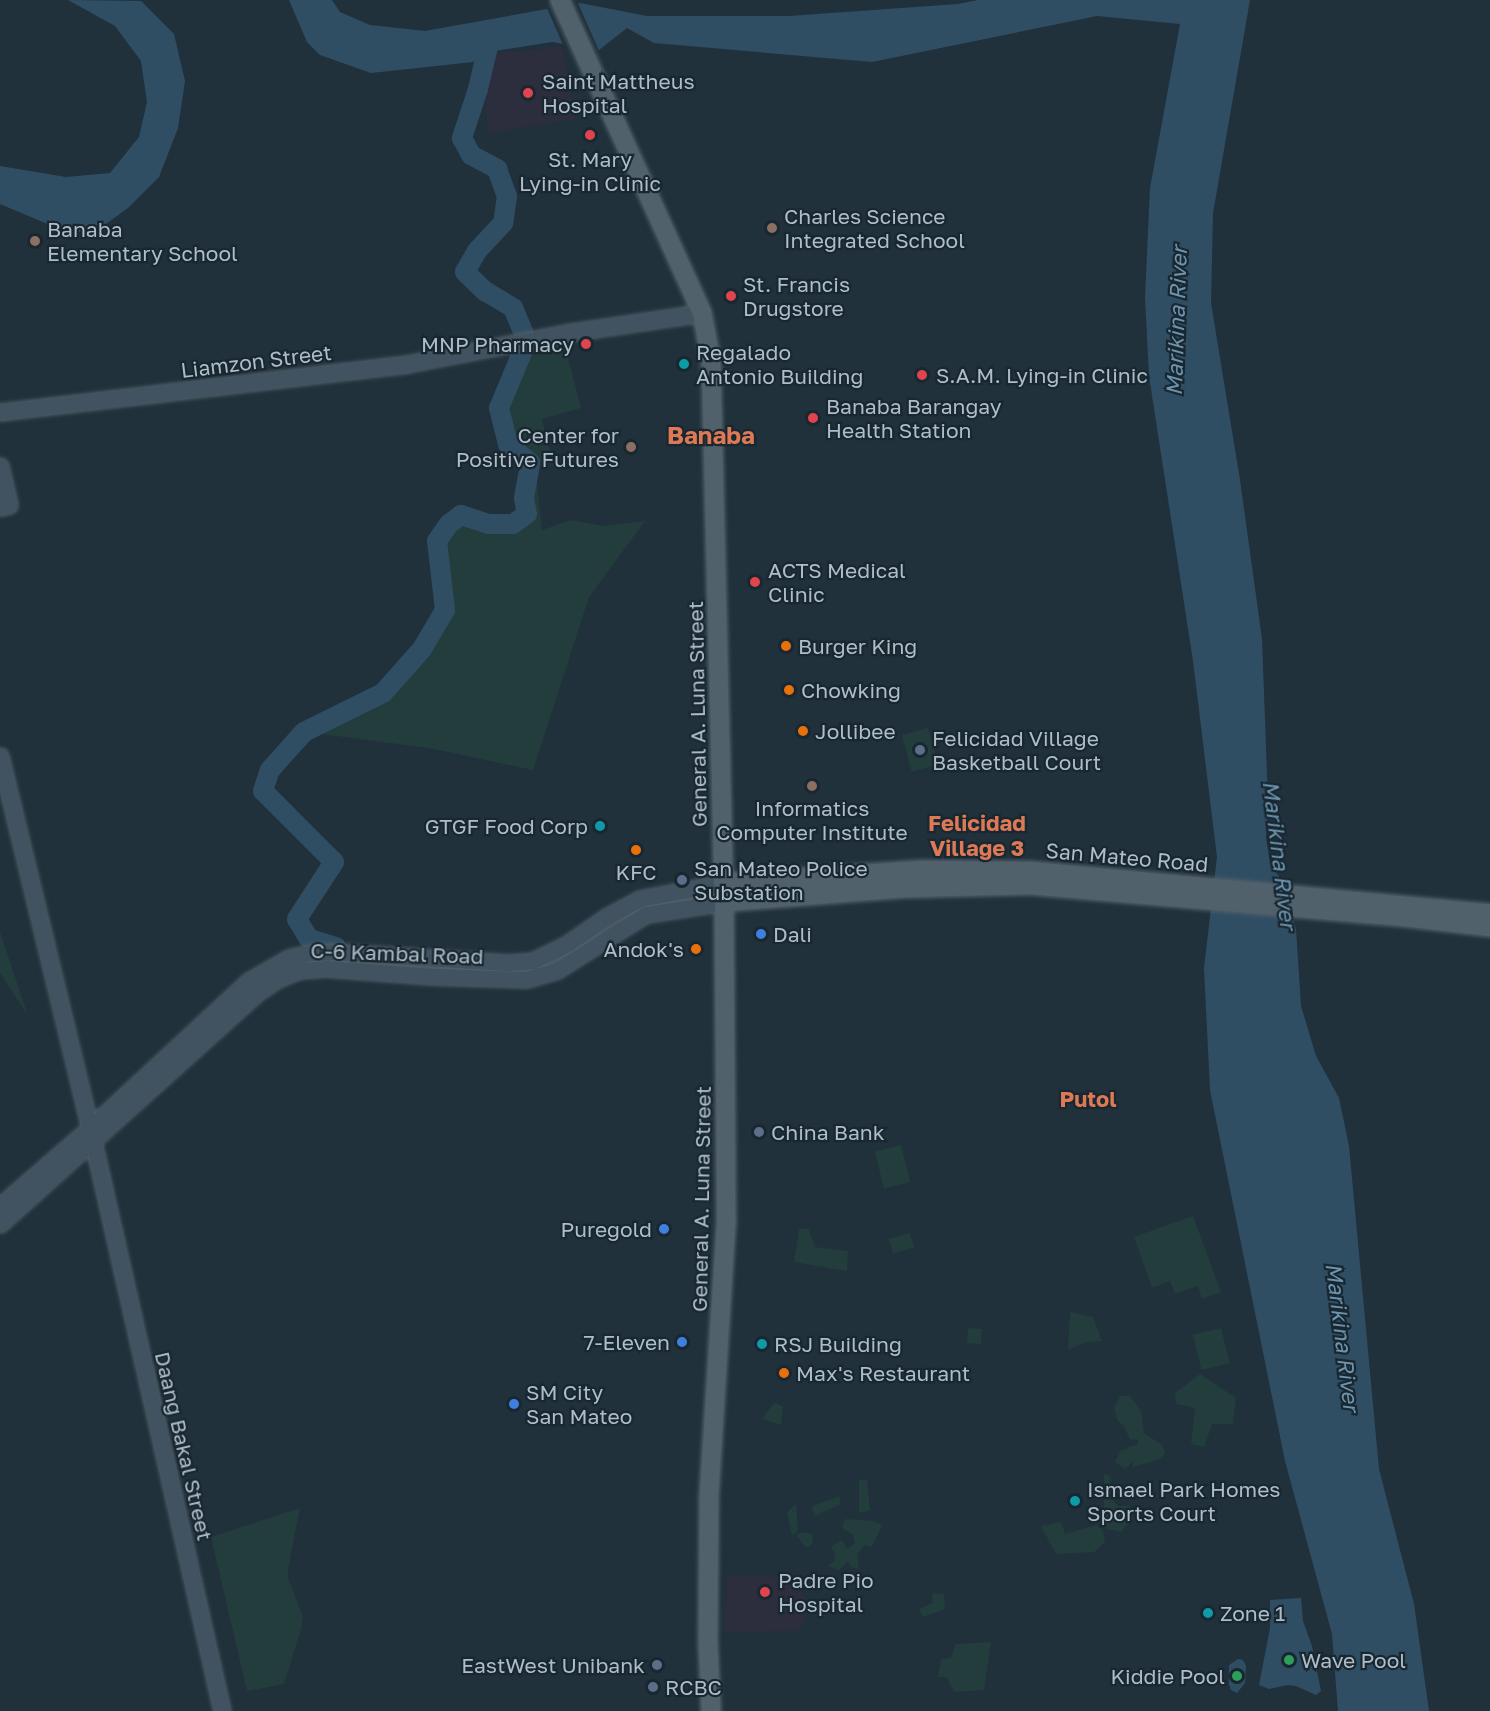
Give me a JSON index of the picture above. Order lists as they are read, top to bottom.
{
  "streets": {
    "main road": ["General A. Luna Street", "San Mateo Road"],
    "street": ["Liamzon Street", "C-6 Kambal Road", "Daang Bakal Street"]
  },
  "crossings": [
    ["Liamzon Street", "General A. Luna Street"],
    ["General A. Luna Street", "San Mateo Road"],
    ["General A. Luna Street", "C-6 Kambal Road"],
    ["San Mateo Road", "C-6 Kambal Road"],
    ["C-6 Kambal Road", "Daang Bakal Street"]
  ],
  "districts": ["Banaba", "Felicidad Village 3", "Putol"],
  "water": ["Marikina River"],
  "places": [
    "Saint Mattheus Hospital",
    "St. Mary Lying-in Clinic",
    "Charles Science Integrated School",
    "Banaba Elementary School",
    "St. Francis Drugstore",
    "MNP Pharmacy",
    "Regalado Antonio Building",
    "S.A.M. Lying-in Clinic",
    "Banaba Barangay Health Station",
    "Center for Positive Futures",
    "ACTS Medical Clinic",
    "Burger King",
    "Chowking",
    "Jollibee",
    "Felicidad Village Basketball Court",
    "Informatics Computer Institute",
    "GTGF Food Corp",
    "KFC",
    "San Mateo Police Substation",
    "Dali",
    "Andok's",
    "China Bank",
    "Puregold",
    "7-Eleven",
    "RSJ Building",
    "Max's Restaurant",
    "SM City San Mateo",
    "Ismael Park Homes Sports Court",
    "Padre Pio Hospital",
    "Zone 1",
    "Wave Pool",
    "EastWest Unibank",
    "Kiddie Pool",
    "RCBC"
  ]
}
